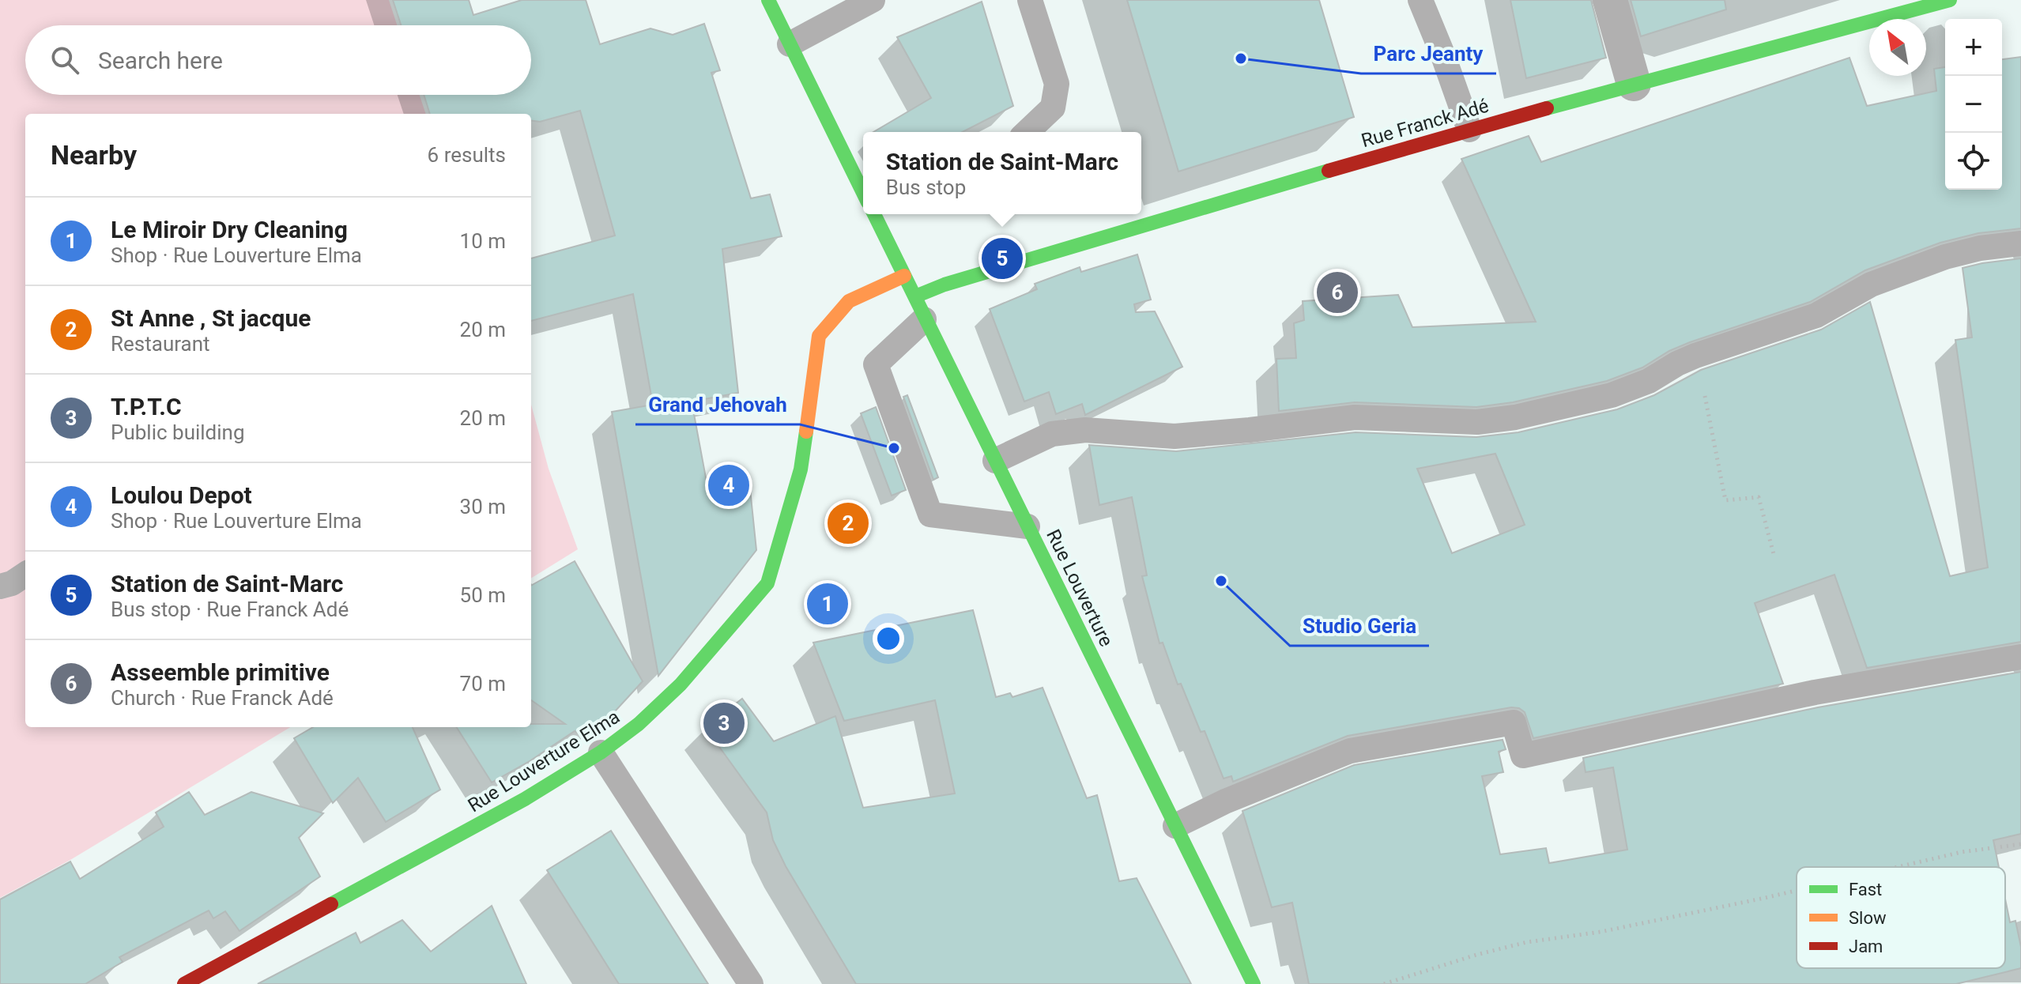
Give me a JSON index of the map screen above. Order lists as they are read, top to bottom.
{
  "streets": {
    "street": ["Rue Franck Adé", "Rue Louverture", "Rue Louverture Elma"]
  },
  "crossings": [
    ["Rue Franck Adé", "Rue Louverture"],
    ["Rue Louverture", "Rue Louverture Elma"]
  ],
  "places": ["Parc Jeanty", "Grand Jehovah", "Studio Geria"],
  "legend": ["Fast", "Slow", "Jam"],
  "north": "top left",
  "page": {
    "map_buttons": ["+", "−"],
    "search": "Search here",
    "heading": ["Nearby", "6 results"],
    "popup": ["Station de Saint-Marc", "Bus stop"],
    "list": [
      {
        "mark": "1",
        "name": "Le Miroir Dry Cleaning",
        "note": "Shop · Rue Louverture Elma",
        "value": "10 m"
      },
      {
        "mark": "2",
        "name": "St Anne , St jacque",
        "note": "Restaurant",
        "value": "20 m"
      },
      {
        "mark": "3",
        "name": "T.P.T.C",
        "note": "Public building",
        "value": "20 m"
      },
      {
        "mark": "4",
        "name": "Loulou Depot",
        "note": "Shop · Rue Louverture Elma",
        "value": "30 m"
      },
      {
        "mark": "5",
        "name": "Station de Saint-Marc",
        "note": "Bus stop · Rue Franck Adé",
        "value": "50 m"
      },
      {
        "mark": "6",
        "name": "Asseemble primitive",
        "note": "Church · Rue Franck Adé",
        "value": "70 m"
      }
    ],
    "pins": [
      "5",
      "6",
      "4",
      "2",
      "1",
      "3"
    ]
  }
}
